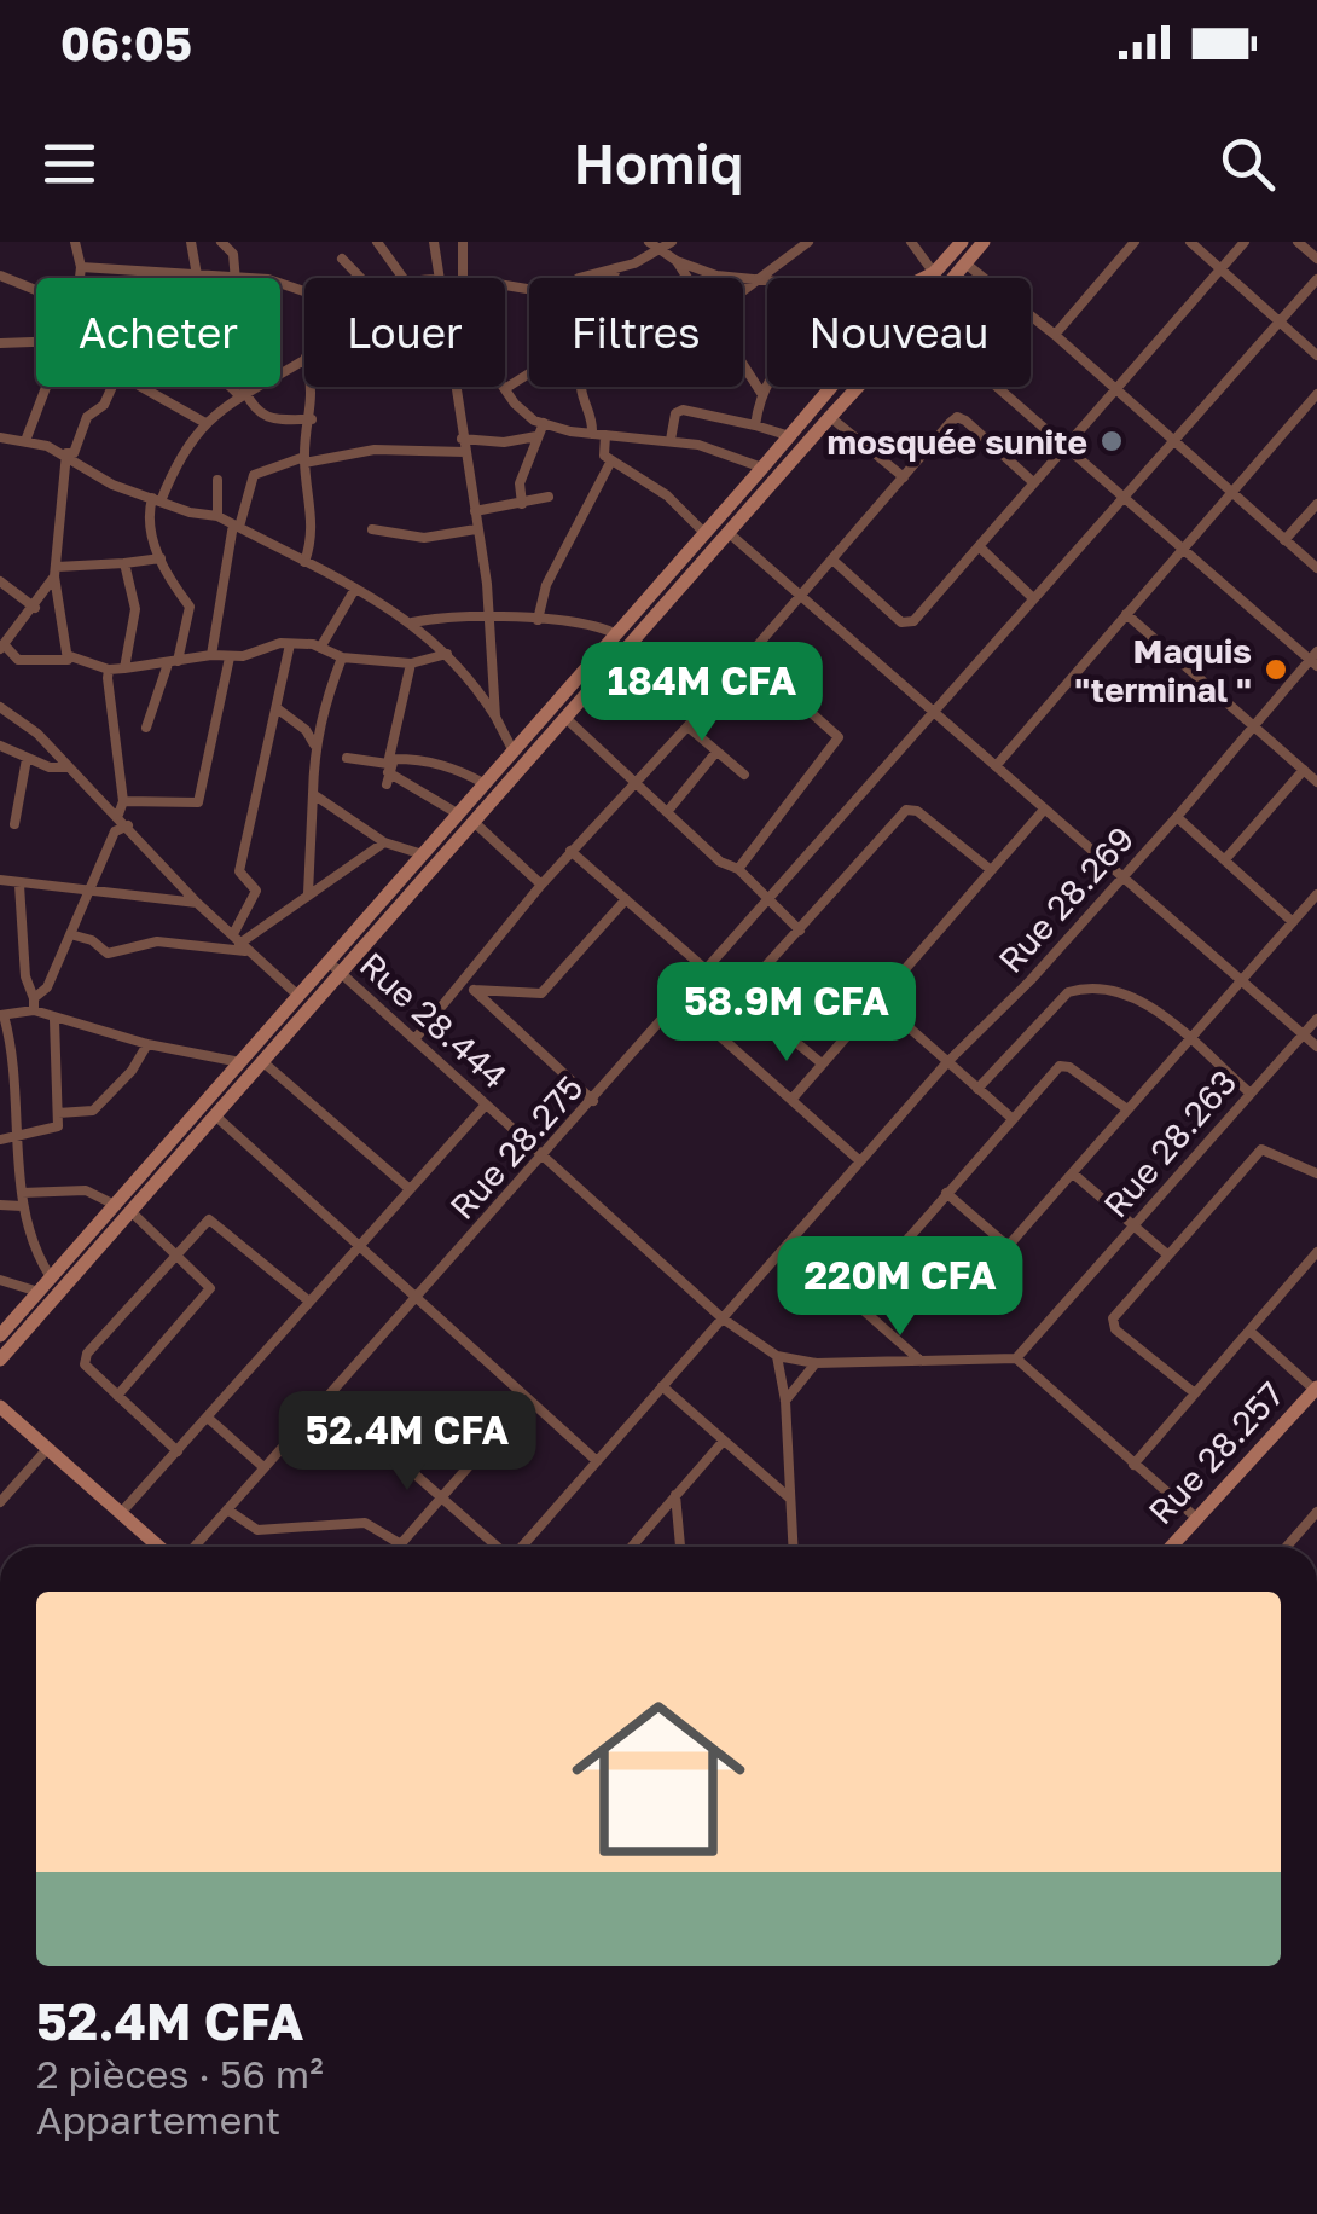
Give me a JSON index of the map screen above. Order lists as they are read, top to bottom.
{
  "streets": {
    "main road": ["Rue 28.257"],
    "street": [
      "Rue 28.269",
      "Rue 28.444",
      "Rue 28.263",
      "Rue 28.275"
    ]
  },
  "crossings": [
    ["Rue 28.269", "Rue 28.444"],
    ["Rue 28.444", "Rue 28.275"]
  ],
  "places": ["mosquée sunite", "Maquis \"terminal \""],
  "page": {
    "status": "06:05",
    "header": "Homiq",
    "chip": [
      "Acheter",
      "Louer",
      "Filtres",
      "Nouveau"
    ],
    "price": [
      "184M CFA",
      "58.9M CFA",
      "220M CFA",
      "52.4M CFA"
    ],
    "list": [
      {
        "name": "52.4M CFA",
        "note": "2 pièces · 56 m² · Appartement"
      }
    ]
  }
}
